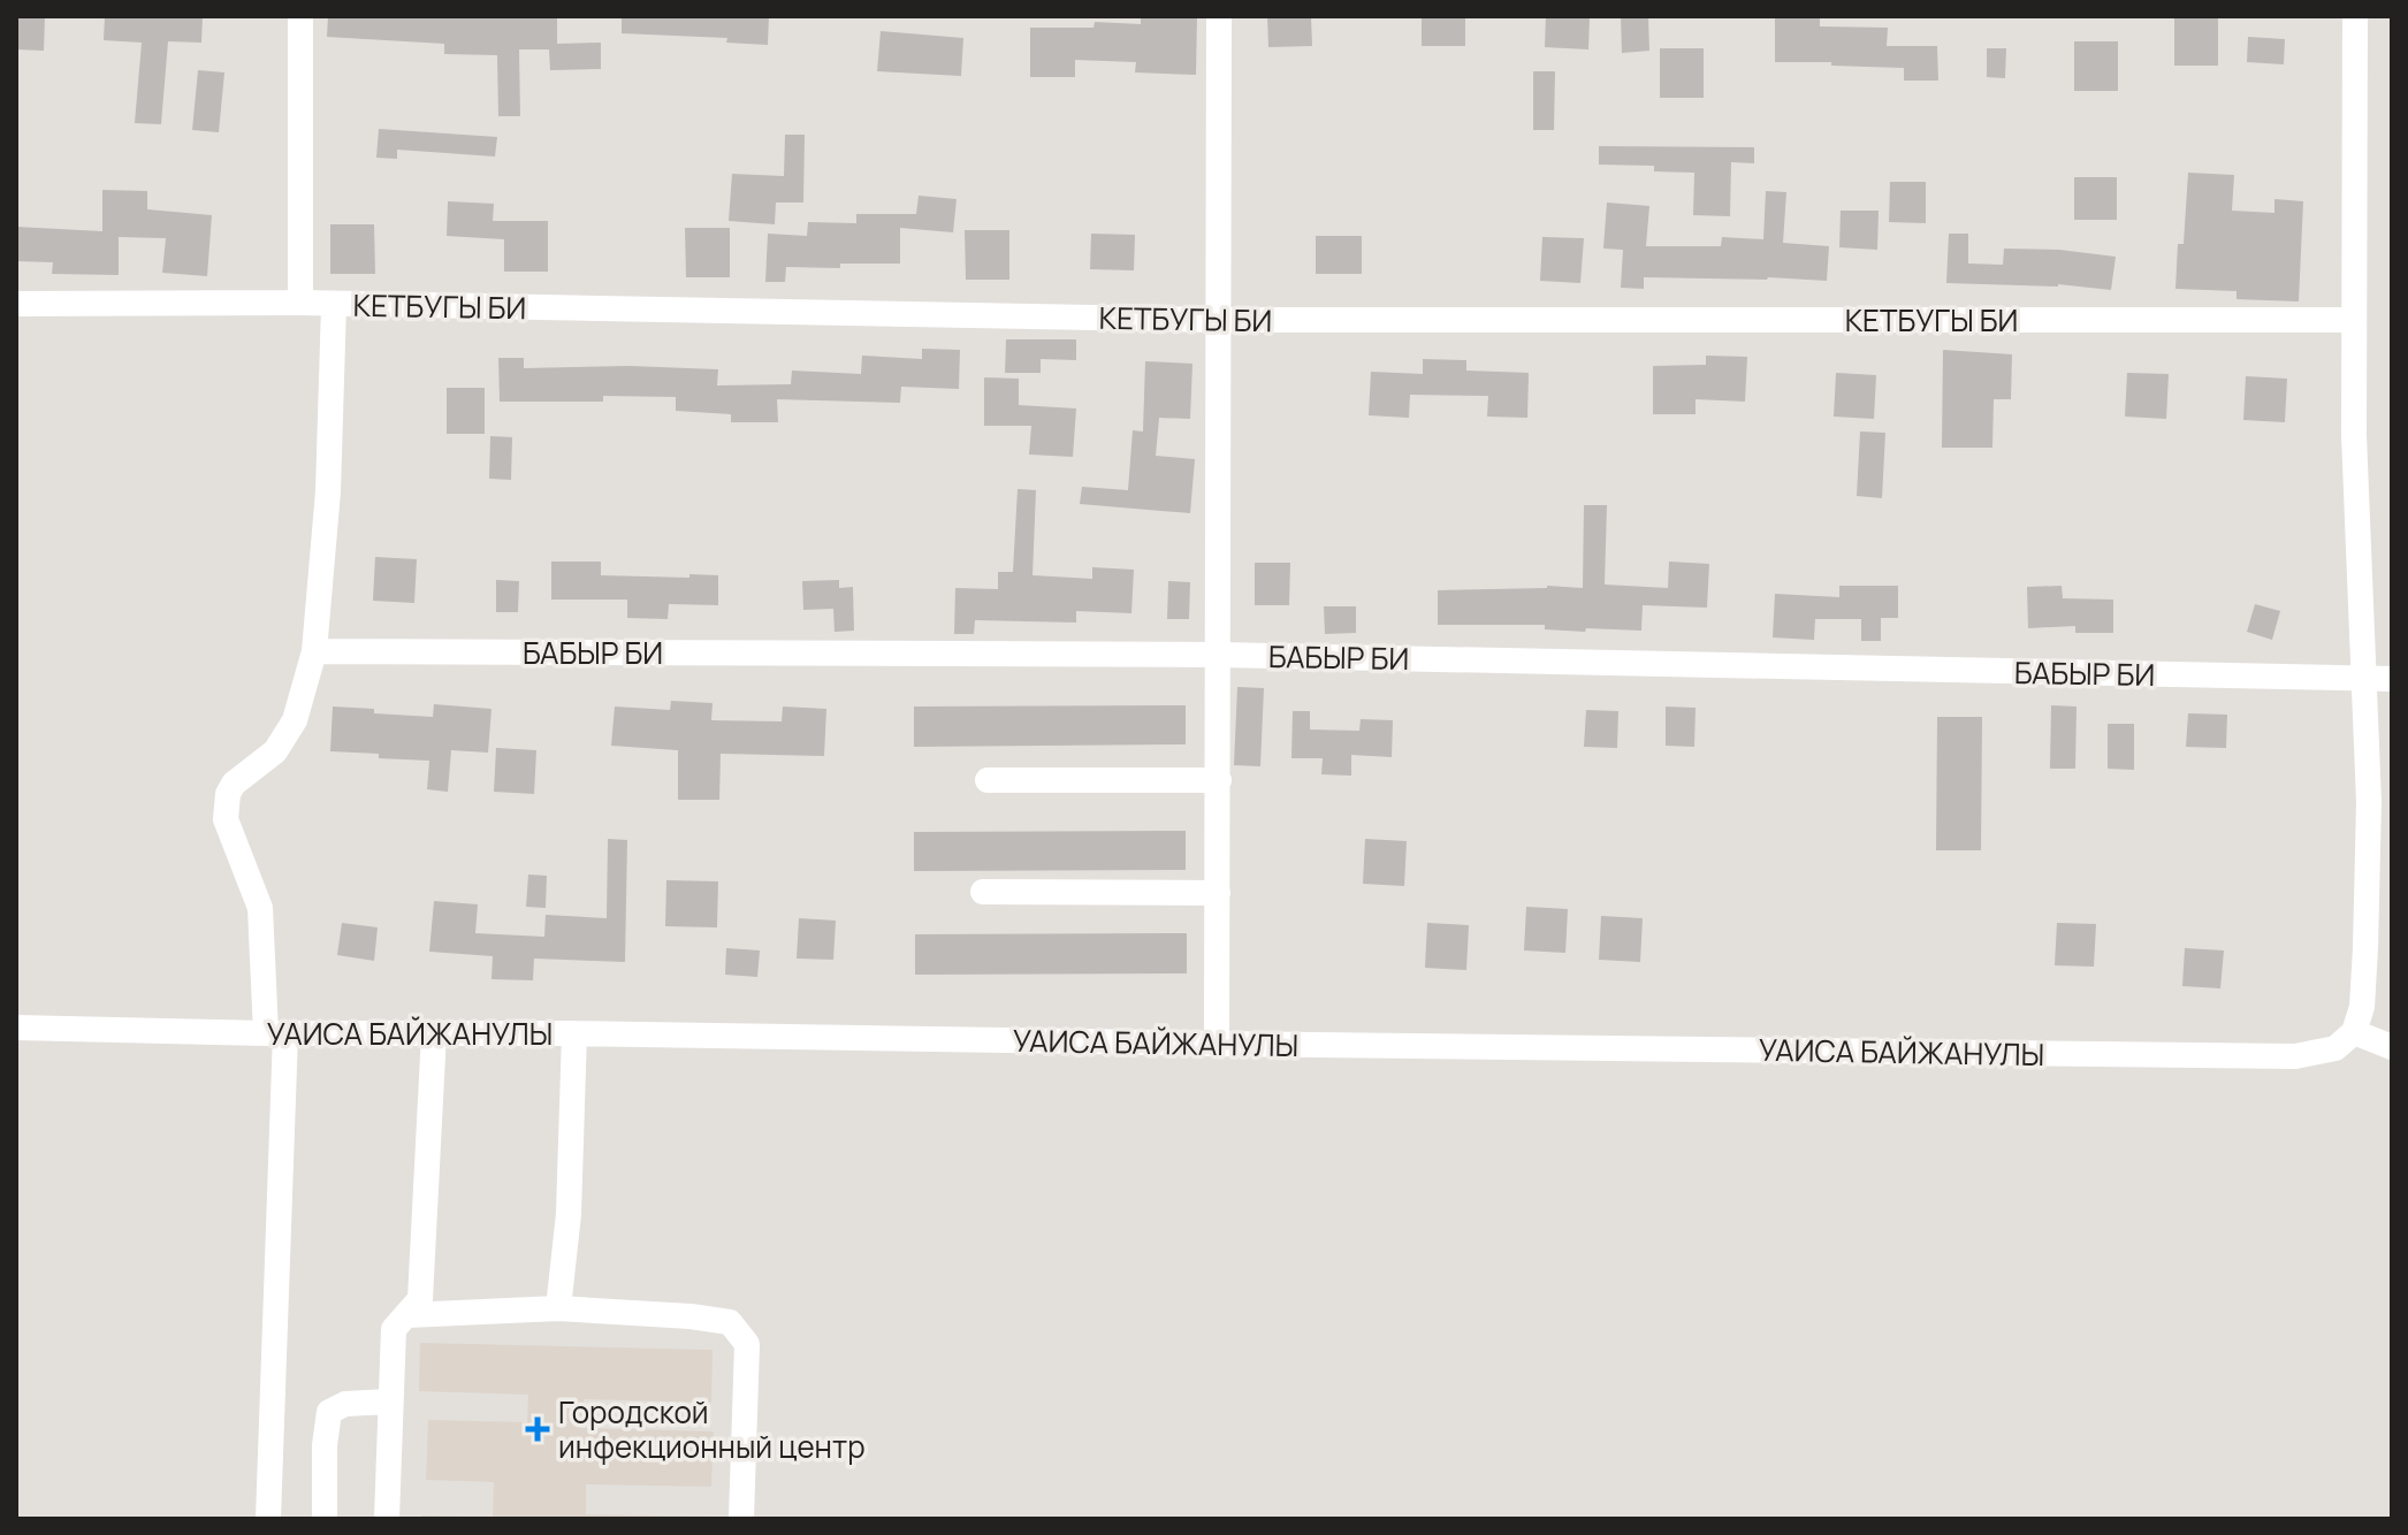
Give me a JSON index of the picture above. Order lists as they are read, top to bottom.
{
  "streets": {
    "street": ["КЕТБУГЫ БИ", "БАБЫР БИ", "УАИСА БАЙЖАНУЛЫ"]
  },
  "places": {
    "health": ["Городской инфекционный центр"]
  }
}
